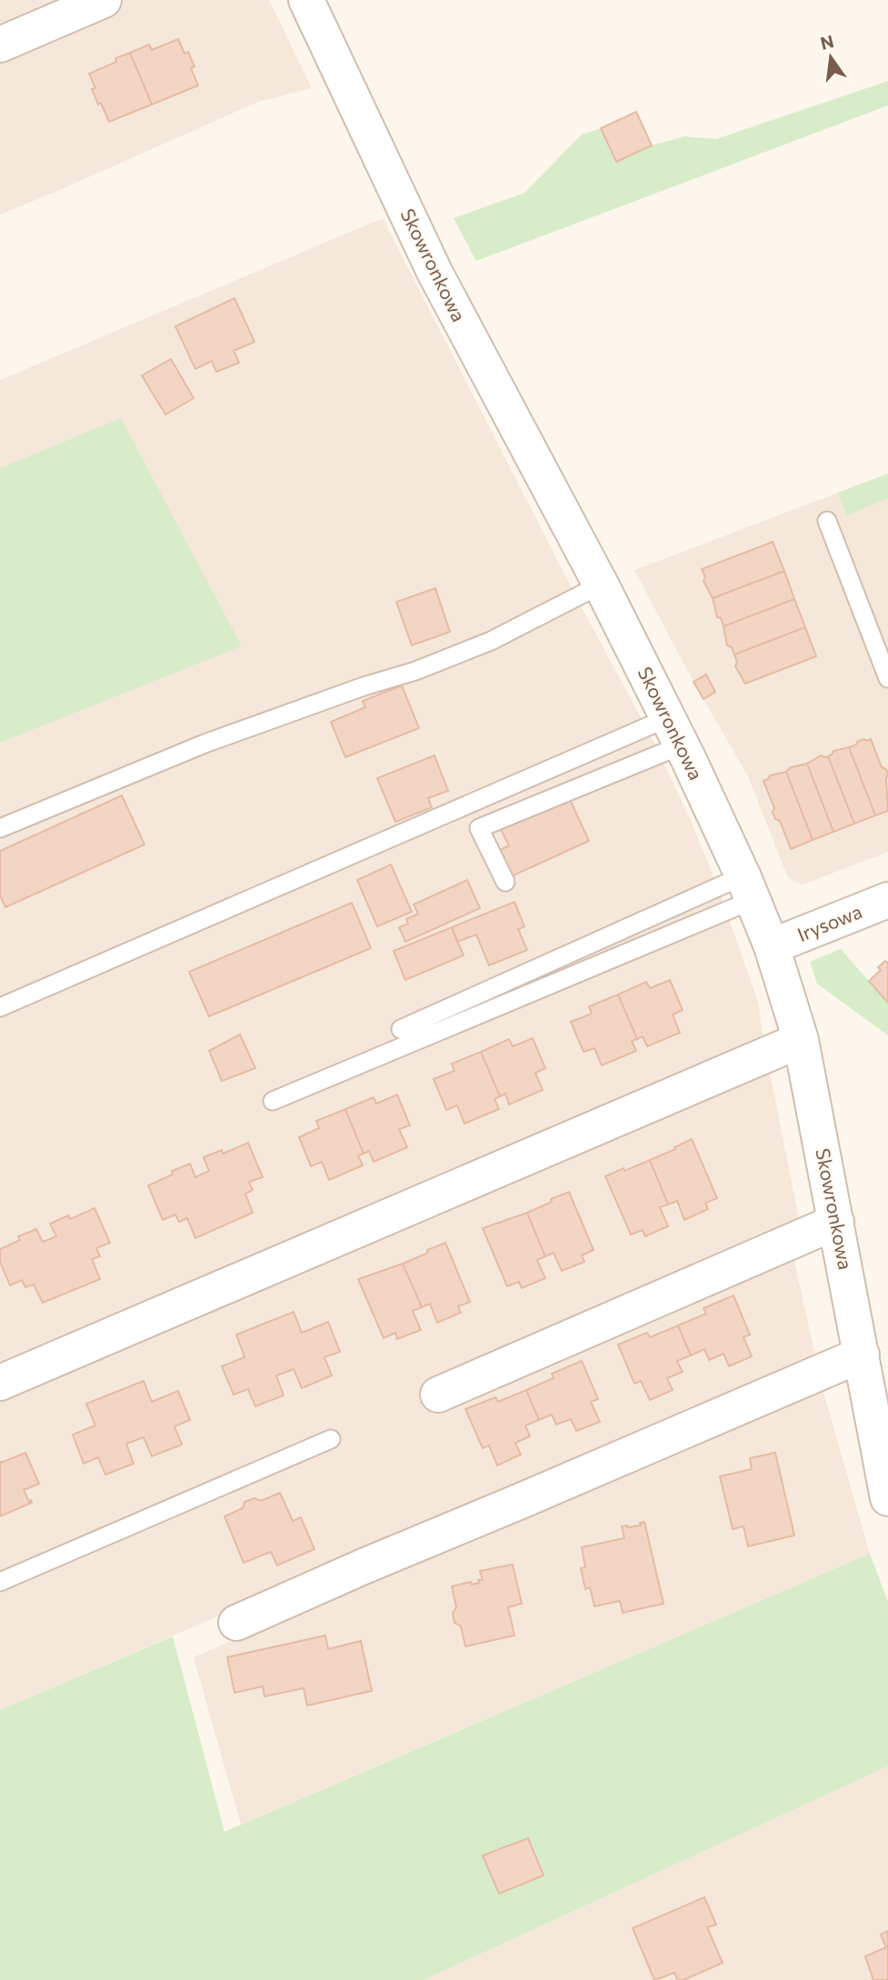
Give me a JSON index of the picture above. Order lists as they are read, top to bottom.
{
  "streets": {
    "street": ["Skowronkowa", "Irysowa"]
  },
  "crossings": [
    ["Skowronkowa", "Irysowa"]
  ],
  "north": "top"
}
